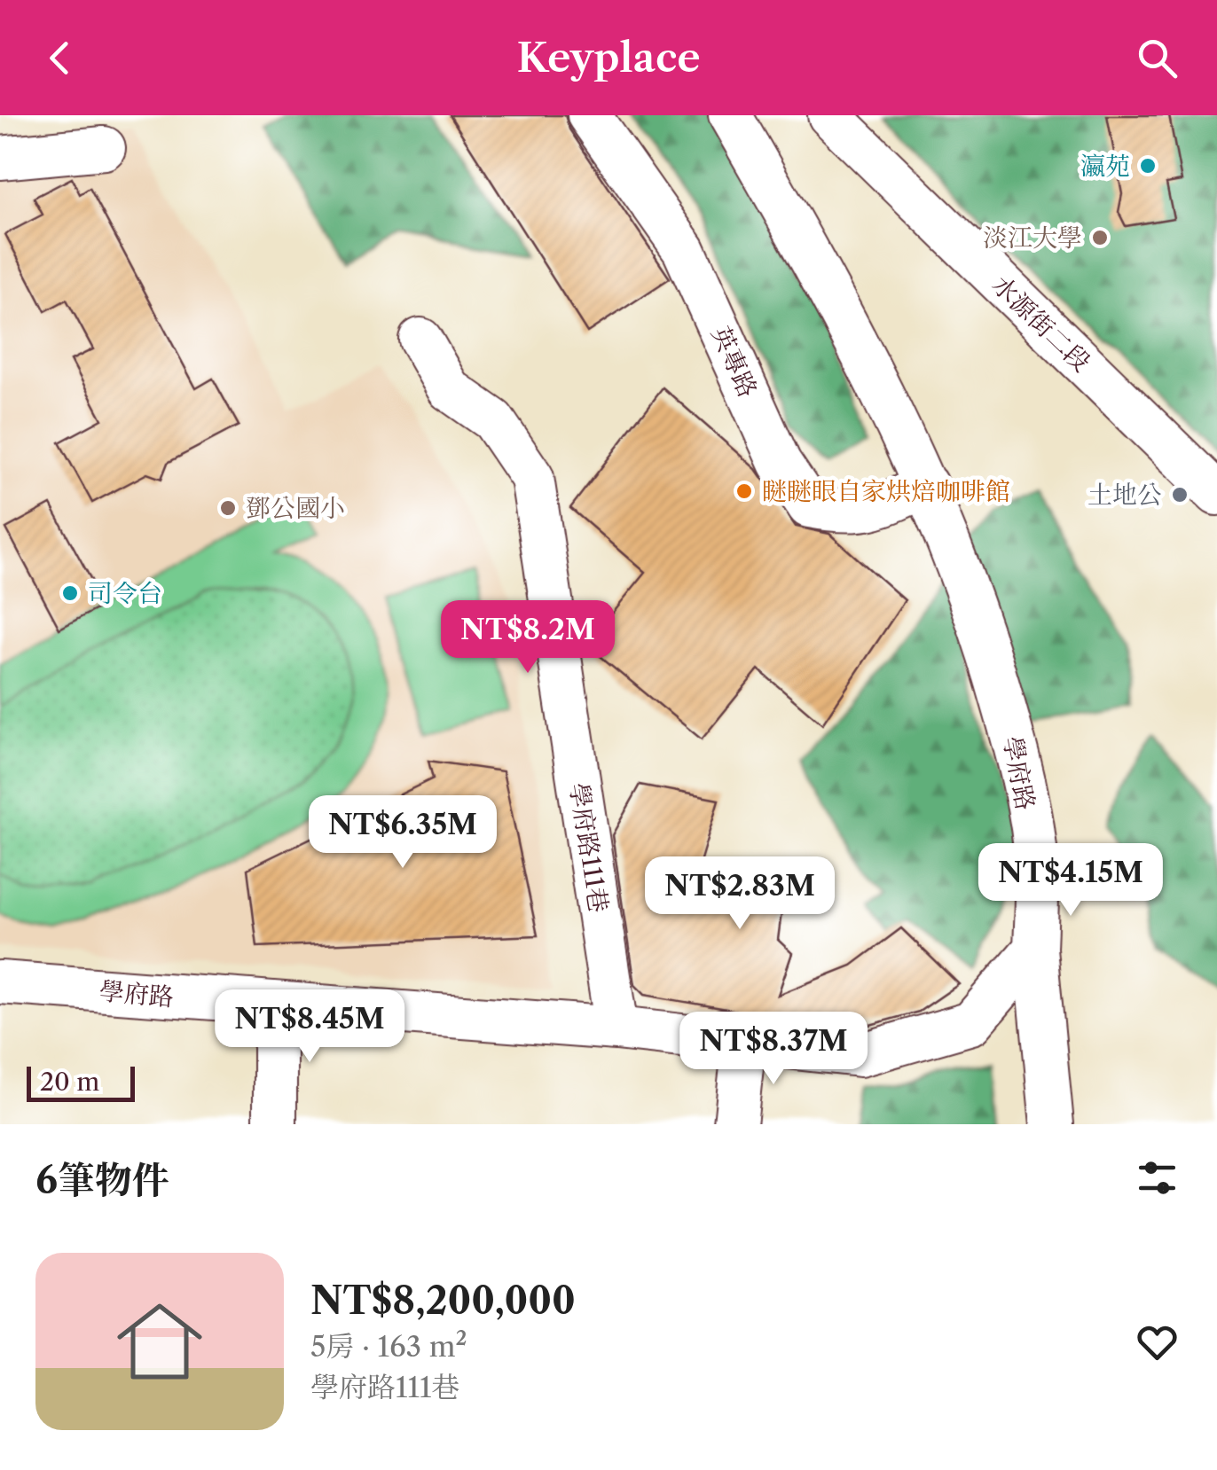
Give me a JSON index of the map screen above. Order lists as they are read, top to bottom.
{
  "streets": {
    "street": [
      "水源街二段",
      "英專路",
      "學府路",
      "學府路111巷"
    ]
  },
  "crossings": [
    ["英專路", "學府路"],
    ["學府路", "學府路111巷"]
  ],
  "places": [
    "瀛苑",
    "淡江大學",
    "瞇瞇眼自家烘焙咖啡館",
    "土地公",
    "鄧公國小",
    "司令台"
  ],
  "scale_bar": "20 m",
  "page": {
    "header": "Keyplace",
    "price": [
      "NT$8.2M",
      "NT$6.35M",
      "NT$4.15M",
      "NT$2.83M",
      "NT$8.45M",
      "NT$8.37M"
    ],
    "scale": "20 m",
    "heading": "6筆物件",
    "list": [
      {
        "name": "NT$8,200,000",
        "note": "5房 · 163 m² · 學府路111巷"
      }
    ]
  }
}
